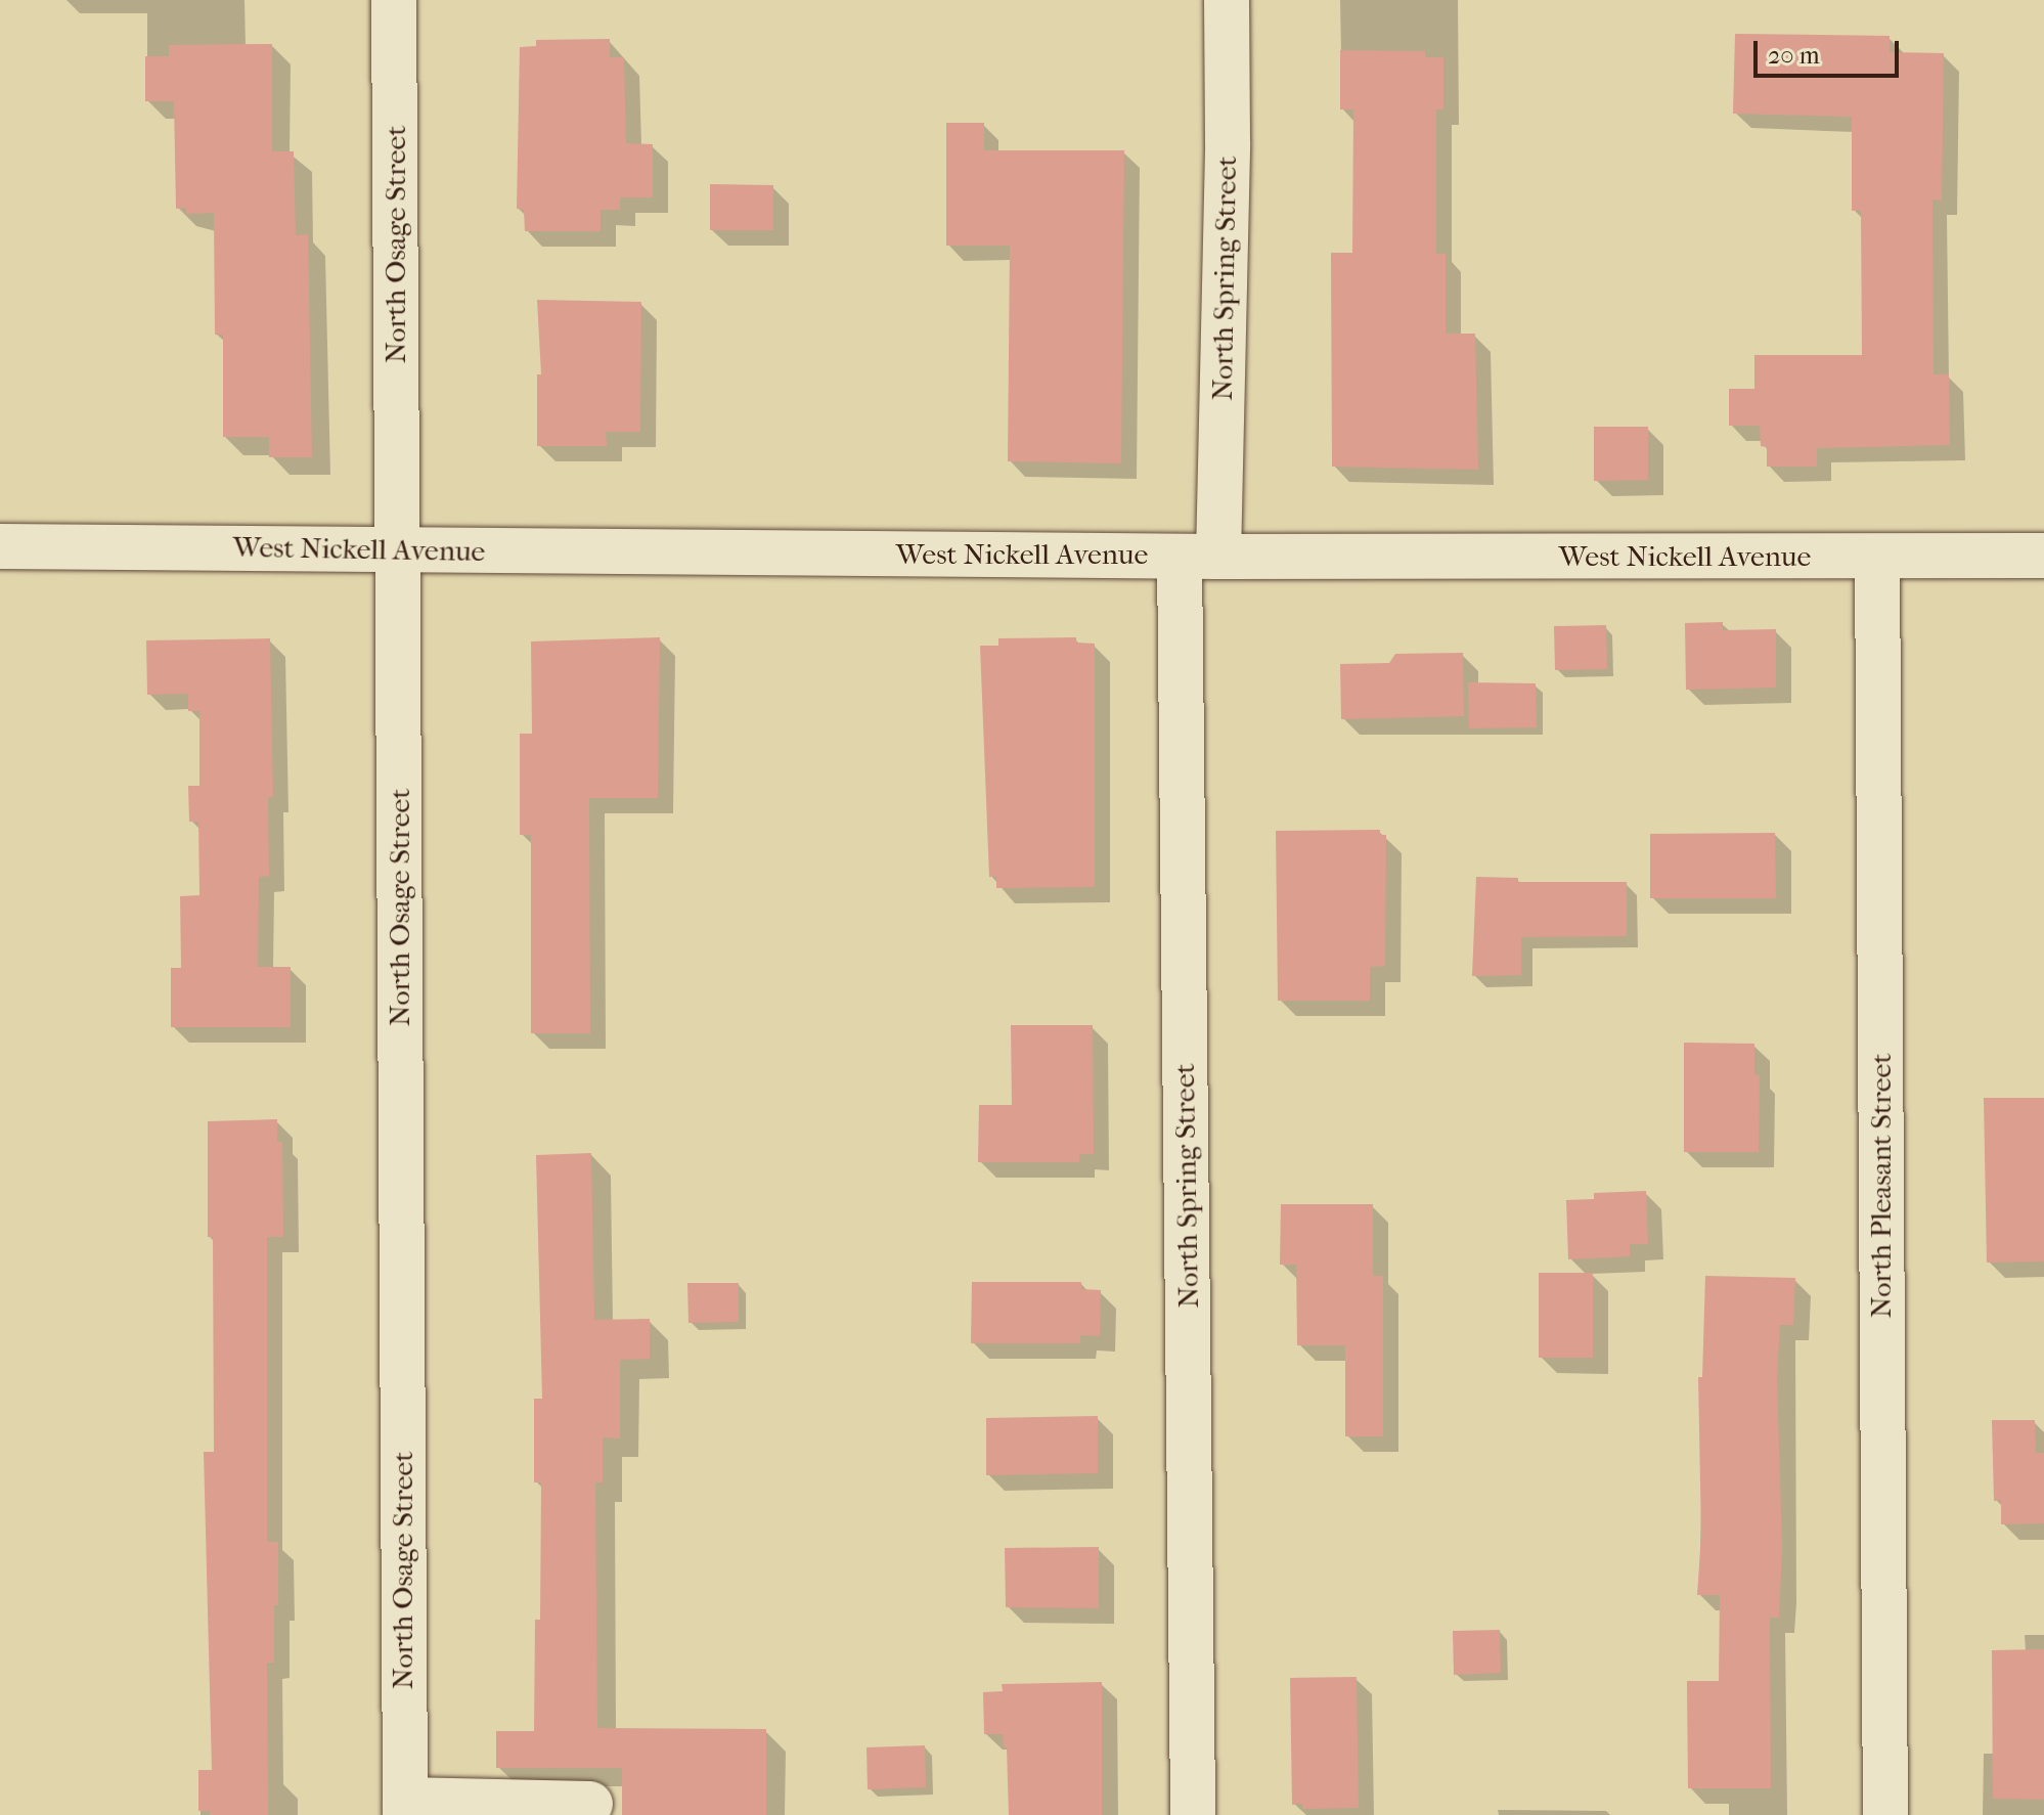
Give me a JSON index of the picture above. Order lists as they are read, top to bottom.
{
  "streets": {
    "street": [
      "North Osage Street",
      "North Spring Street",
      "West Nickell Avenue",
      "North Pleasant Street"
    ]
  },
  "crossings": [
    ["North Osage Street", "West Nickell Avenue"],
    ["North Spring Street", "West Nickell Avenue"],
    ["West Nickell Avenue", "North Pleasant Street"]
  ],
  "scale_bar": "20 m"
}
